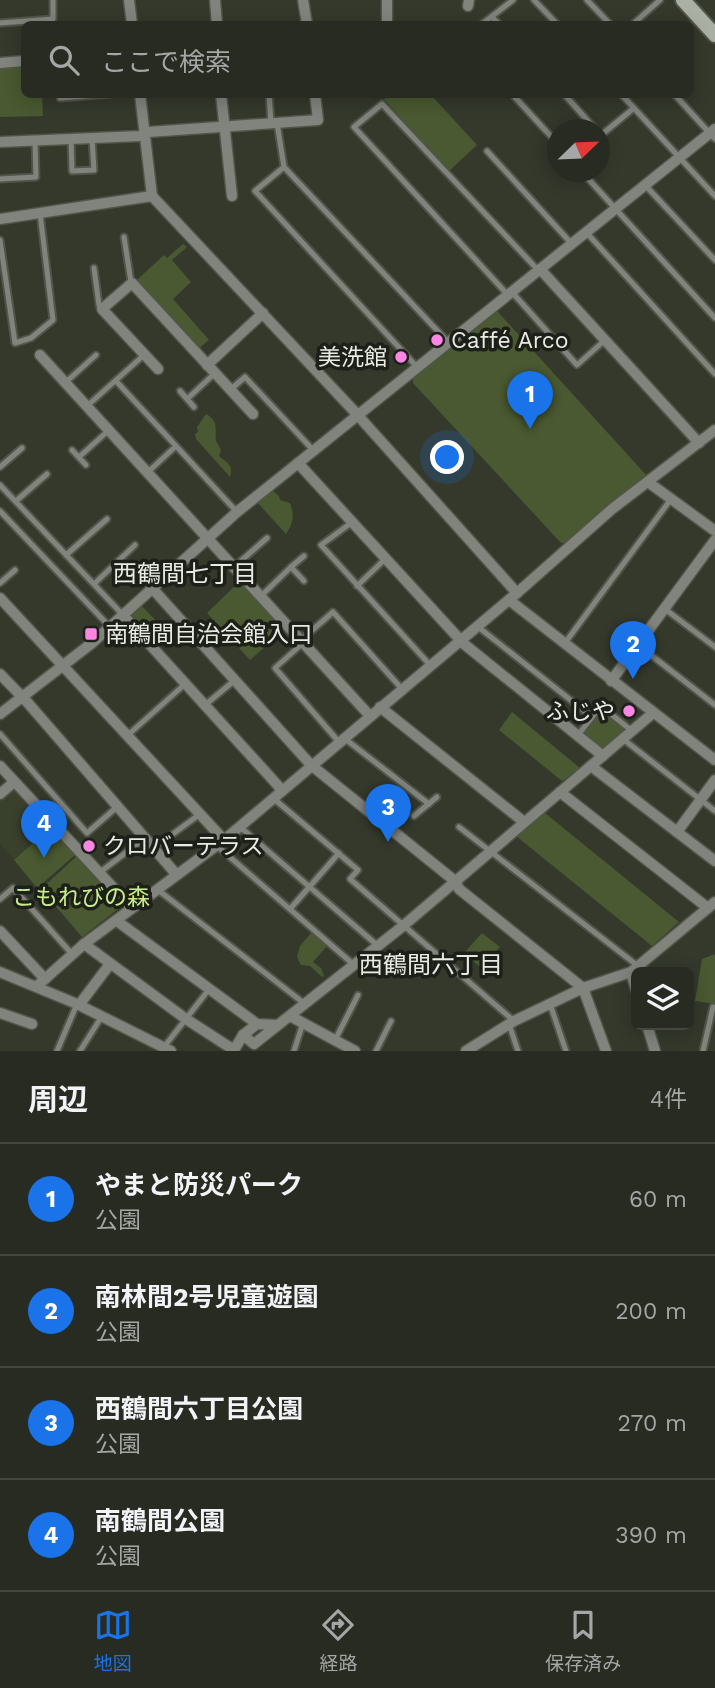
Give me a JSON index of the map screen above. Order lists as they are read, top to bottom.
{
  "districts": ["西鶴間七丁目", "西鶴間六丁目"],
  "parks": ["こもれびの森"],
  "places": {
    "other": [
      "Caffé Arco",
      "美洗館",
      "ふじや",
      "クロバーテラス"
    ],
    "transit": ["南鶴間自治会館入口"]
  },
  "north": "top right",
  "page": {
    "search": "ここで検索",
    "pins": [
      "1",
      "2",
      "3",
      "4"
    ],
    "heading": ["周辺", "4件"],
    "list": [
      {
        "mark": "1",
        "name": "やまと防災パーク",
        "note": "公園",
        "value": "60 m"
      },
      {
        "mark": "2",
        "name": "南林間2号児童遊園",
        "note": "公園",
        "value": "200 m"
      },
      {
        "mark": "3",
        "name": "西鶴間六丁目公園",
        "note": "公園",
        "value": "270 m"
      },
      {
        "mark": "4",
        "name": "南鶴間公園",
        "note": "公園",
        "value": "390 m"
      }
    ],
    "nav": ["地図", "経路", "保存済み"]
  }
}
